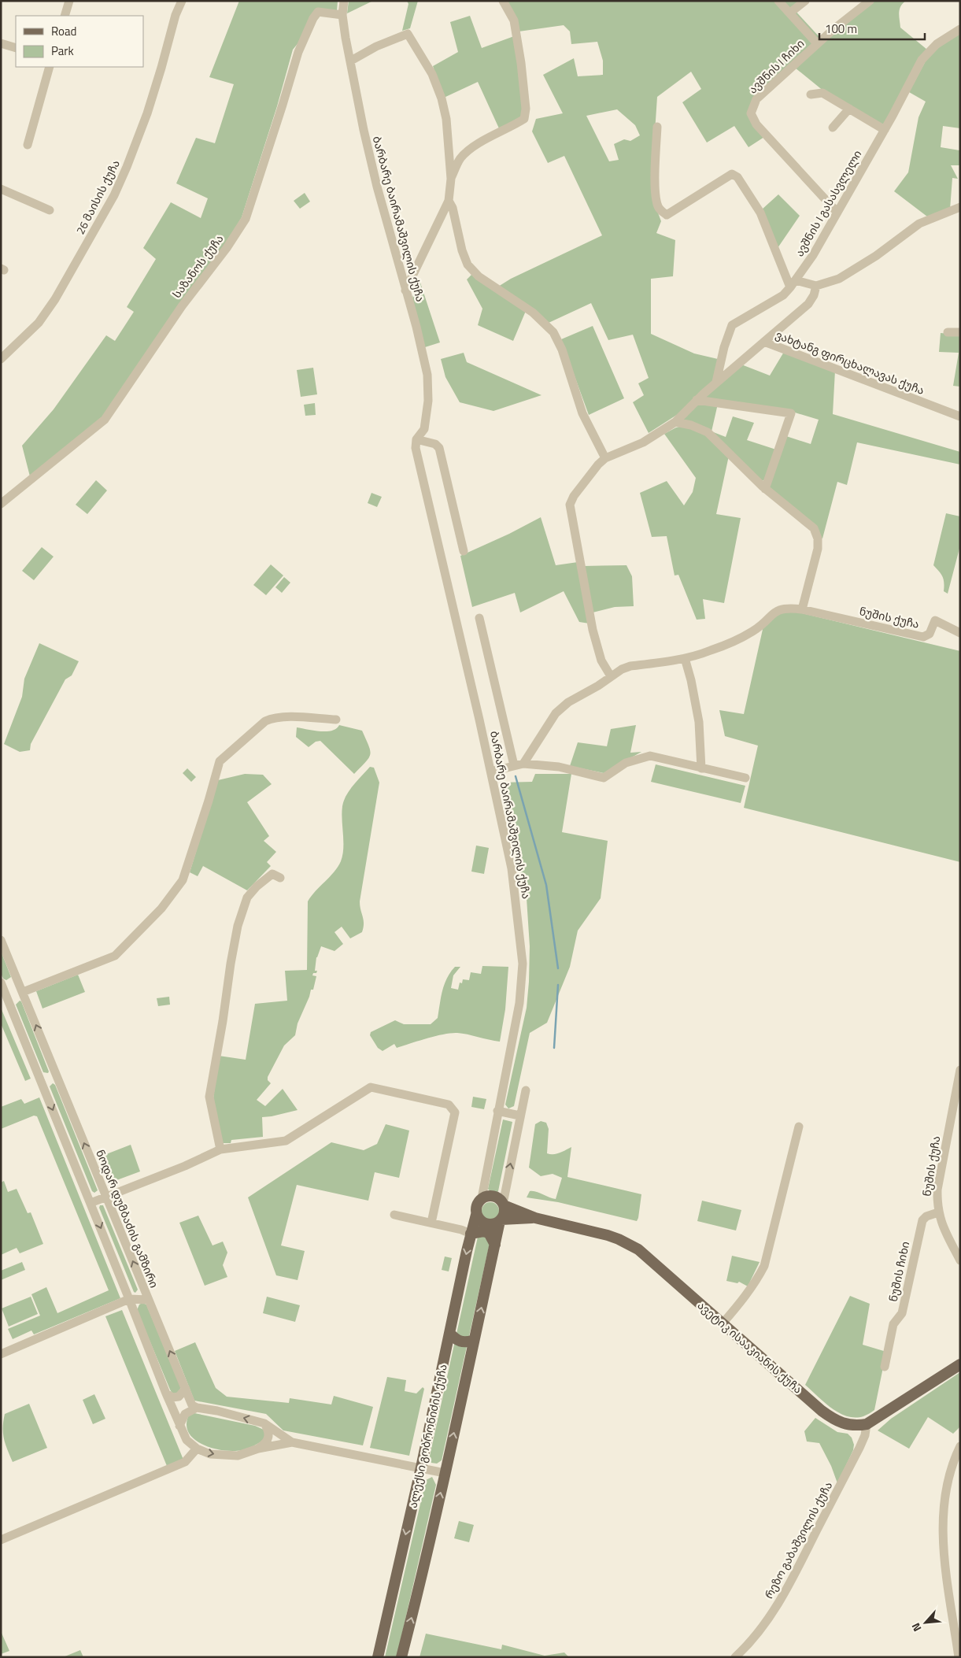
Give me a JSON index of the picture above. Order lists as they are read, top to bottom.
{
  "streets": {
    "main road": ["ავეტიკ ისააკიანის ქუჩა", "ალექსი გობრონიძის ქუჩა"],
    "street": [
      "ავშნის I ჩიხი",
      "26 მაისის ქუჩა",
      "ავშნის I გასასვლელი",
      "ბარბარე ბაირამაშვილის ქუჩა",
      "საზანოს ქუჩა",
      "ვახტანგ ფირცხალავას ქუჩა",
      "ნუშის ქუჩა",
      "ნოდარ დუმბაძის გამზირი",
      "ნუშის ჩიხი",
      "რეზო გაბაშვილის ქუჩა"
    ]
  },
  "crossings": [
    ["ავშნის I ჩიხი", "ავშნის I გასასვლელი"],
    ["ავშნის I გასასვლელი", "ვახტანგ ფირცხალავას ქუჩა"],
    ["ბარბარე ბაირამაშვილის ქუჩა", "საზანოს ქუჩა"],
    ["ბარბარე ბაირამაშვილის ქუჩა", "ავეტიკ ისააკიანის ქუჩა"],
    ["ბარბარე ბაირამაშვილის ქუჩა", "ალექსი გობრონიძის ქუჩა"],
    ["ნუშის ქუჩა", "ნუშის ჩიხი"],
    ["ავეტიკ ისააკიანის ქუჩა", "ალექსი გობრონიძის ქუჩა"],
    ["ავეტიკ ისააკიანის ქუჩა", "რეზო გაბაშვილის ქუჩა"]
  ],
  "legend": ["Road", "Park"],
  "scale_bar": "100 m",
  "north": "bottom left"
}
